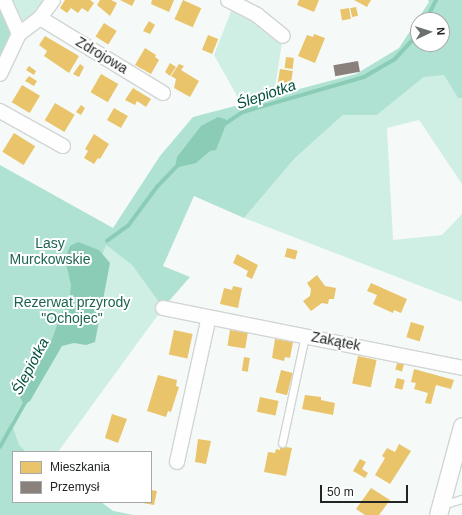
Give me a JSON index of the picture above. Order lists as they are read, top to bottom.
{
  "streets": {
    "street": ["Zdrojowa", "Zakątek"]
  },
  "water": ["Ślepiotka"],
  "parks": ["Lasy Murckowskie", "Rezerwat przyrody \"Ochojec\""],
  "legend": ["Mieszkania", "Przemysł"],
  "scale_bar": "50 m",
  "north": "right"
}
